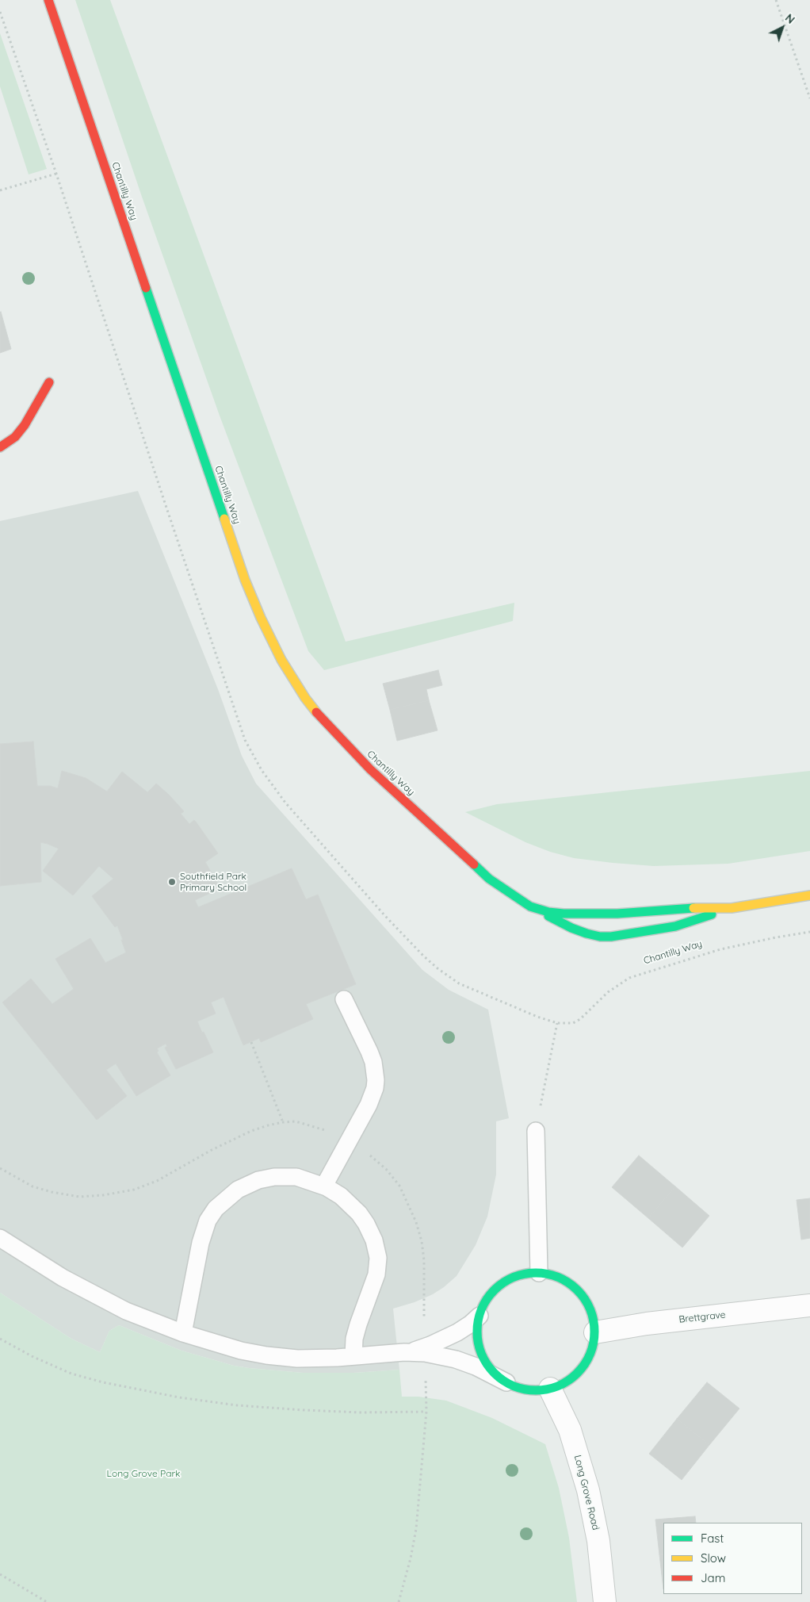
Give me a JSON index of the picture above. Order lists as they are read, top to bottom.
{
  "streets": {
    "street": ["Chantilly Way", "Brettgrave", "Long Grove Road"]
  },
  "crossings": [
    ["Brettgrave", "Long Grove Road"]
  ],
  "parks": ["Long Grove Park"],
  "places": ["Southfield Park Primary School"],
  "legend": ["Fast", "Slow", "Jam"],
  "north": "top right"
}
